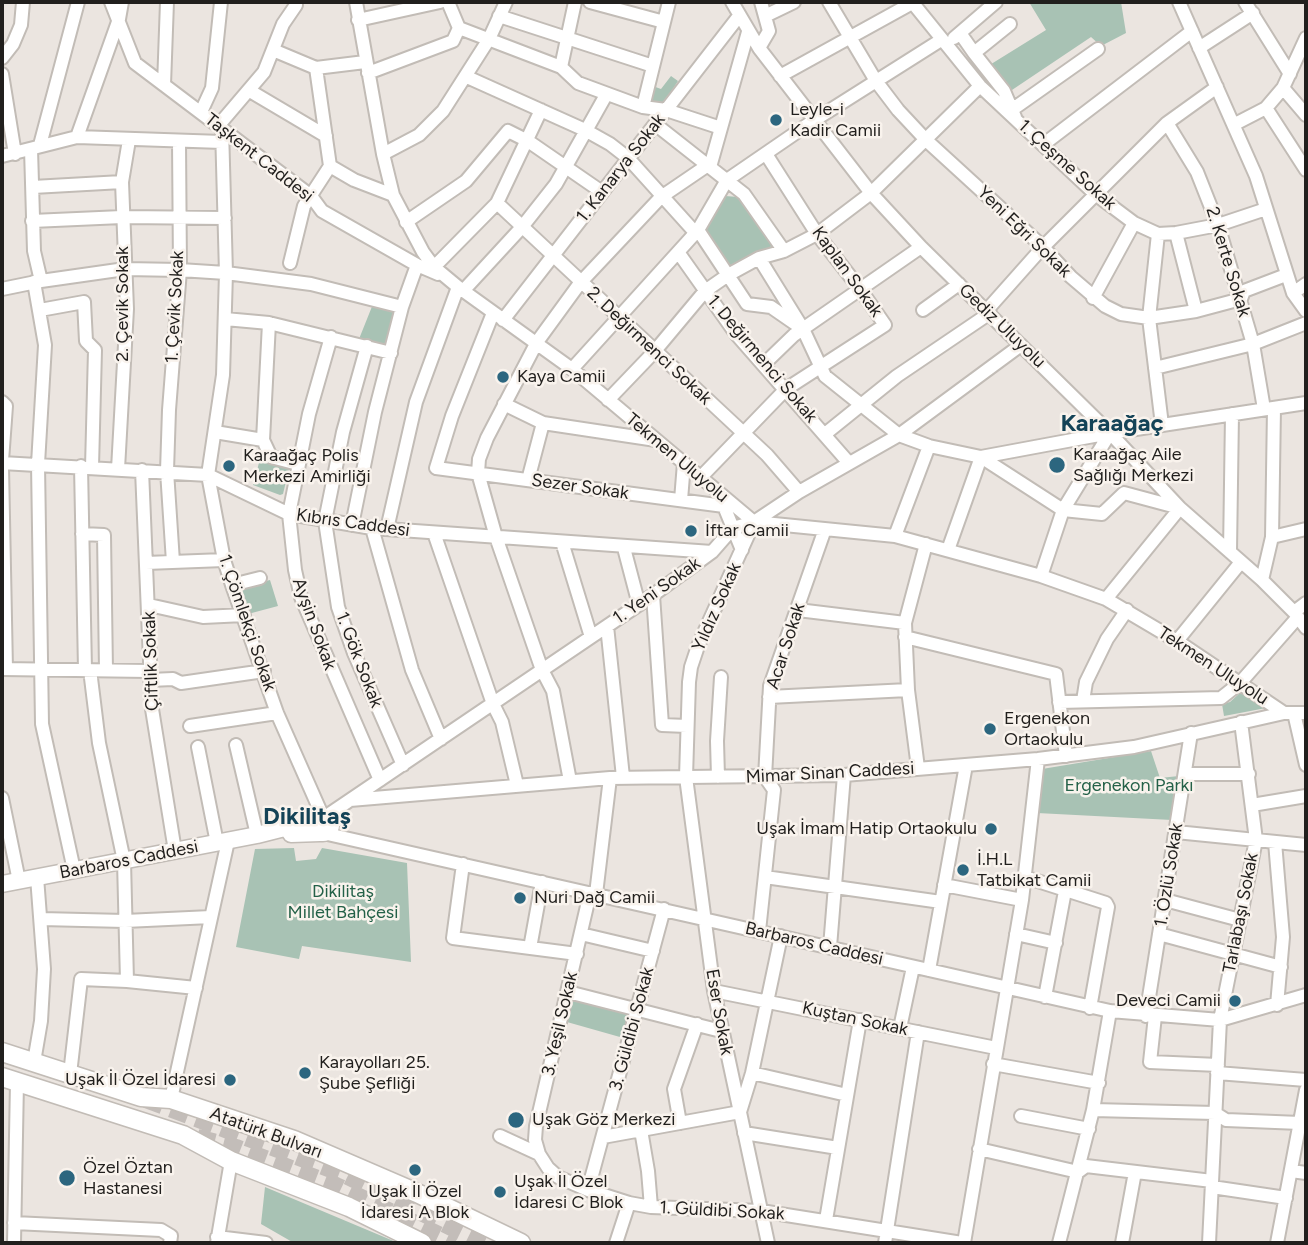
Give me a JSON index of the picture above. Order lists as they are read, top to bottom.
{
  "streets": {
    "highway": ["Atatürk Bulvarı"],
    "main road": ["Barbaros Caddesi"],
    "street": [
      "Taşkent Caddesi",
      "1. Çeşme Sokak",
      "1. Kanarya Sokak",
      "Yeni Eğri Sokak",
      "2. Kerte Sokak",
      "Kaplan Sokak",
      "2. Çevik Sokak",
      "1. Çevik Sokak",
      "Gediz Uluyolu",
      "2. Değirmenci Sokak",
      "1. Değirmenci Sokak",
      "Tekmen Uluyolu",
      "Sezer Sokak",
      "Kıbrıs Caddesi",
      "1. Yeni Sokak",
      "Yıldız Sokak",
      "1. Çömlekçi Sokak",
      "Ayşin Sokak",
      "Acar Sokak",
      "1. Gök Sokak",
      "Çiftlik Sokak",
      "Mimar Sinan Caddesi",
      "1. Özlü Sokak",
      "Tarlabaşı Sokak",
      "Eser Sokak",
      "Kuştan Sokak",
      "3. Yeşil Sokak",
      "3. Güldibi Sokak",
      "1. Güldibi Sokak"
    ]
  },
  "crossings": [
    ["Taşkent Caddesi", "Tekmen Uluyolu"],
    ["Taşkent Caddesi", "1. Çömlekçi Sokak"],
    ["1. Çeşme Sokak", "2. Kerte Sokak"],
    ["1. Kanarya Sokak", "Gediz Uluyolu"],
    ["1. Kanarya Sokak", "2. Değirmenci Sokak"],
    ["1. Kanarya Sokak", "Tekmen Uluyolu"],
    ["1. Kanarya Sokak", "Sezer Sokak"],
    ["Yeni Eğri Sokak", "2. Kerte Sokak"],
    ["2. Kerte Sokak", "Gediz Uluyolu"],
    ["2. Çevik Sokak", "Kıbrıs Caddesi"],
    ["1. Çevik Sokak", "Kıbrıs Caddesi"],
    ["Tekmen Uluyolu", "Yıldız Sokak"],
    ["Tekmen Uluyolu", "Acar Sokak"],
    ["Tekmen Uluyolu", "Mimar Sinan Caddesi"],
    ["Kıbrıs Caddesi", "1. Yeni Sokak"],
    ["Kıbrıs Caddesi", "1. Çömlekçi Sokak"],
    ["Kıbrıs Caddesi", "Ayşin Sokak"],
    ["Kıbrıs Caddesi", "1. Gök Sokak"],
    ["Kıbrıs Caddesi", "Çiftlik Sokak"],
    ["1. Yeni Sokak", "1. Çömlekçi Sokak"],
    ["1. Yeni Sokak", "Ayşin Sokak"],
    ["1. Yeni Sokak", "1. Gök Sokak"],
    ["1. Yeni Sokak", "Mimar Sinan Caddesi"],
    ["1. Yeni Sokak", "Barbaros Caddesi"],
    ["1. Yeni Sokak", "3. Yeşil Sokak"],
    ["Yıldız Sokak", "Mimar Sinan Caddesi"],
    ["Yıldız Sokak", "Eser Sokak"],
    ["1. Çömlekçi Sokak", "Barbaros Caddesi"],
    ["Acar Sokak", "Mimar Sinan Caddesi"],
    ["Acar Sokak", "Barbaros Caddesi"],
    ["Çiftlik Sokak", "Barbaros Caddesi"],
    ["Mimar Sinan Caddesi", "1. Özlü Sokak"],
    ["Mimar Sinan Caddesi", "Tarlabaşı Sokak"],
    ["Mimar Sinan Caddesi", "Eser Sokak"],
    ["Mimar Sinan Caddesi", "3. Yeşil Sokak"],
    ["Barbaros Caddesi", "1. Özlü Sokak"],
    ["Barbaros Caddesi", "Tarlabaşı Sokak"],
    ["Barbaros Caddesi", "Eser Sokak"],
    ["Barbaros Caddesi", "3. Yeşil Sokak"],
    ["Barbaros Caddesi", "3. Güldibi Sokak"],
    ["1. Özlü Sokak", "Tarlabaşı Sokak"],
    ["Eser Sokak", "Kuştan Sokak"],
    ["Eser Sokak", "1. Güldibi Sokak"],
    ["3. Yeşil Sokak", "1. Güldibi Sokak"],
    ["3. Güldibi Sokak", "1. Güldibi Sokak"]
  ],
  "districts": ["Karaağaç", "Dikilitaş"],
  "parks": ["Ergenekon Parkı", "Dikilitaş Millet Bahçesi"],
  "places": [
    "Leyle-i Kadir Camii",
    "Kaya Camii",
    "Karaağaç Aile Sağlığı Merkezi",
    "Karaağaç Polis Merkezi Amirliği",
    "İftar Camii",
    "Ergenekon Ortaokulu",
    "Uşak İmam Hatip Ortaokulu",
    "İ.H.L Tatbikat Camii",
    "Nuri Dağ Camii",
    "Deveci Camii",
    "Karayolları 25. Şube Şefliği",
    "Uşak İl Özel İdaresi",
    "Uşak Göz Merkezi",
    "Uşak İl Özel İdaresi A Blok",
    "Özel Öztan Hastanesi",
    "Uşak İl Özel İdaresi C Blok"
  ]
}
